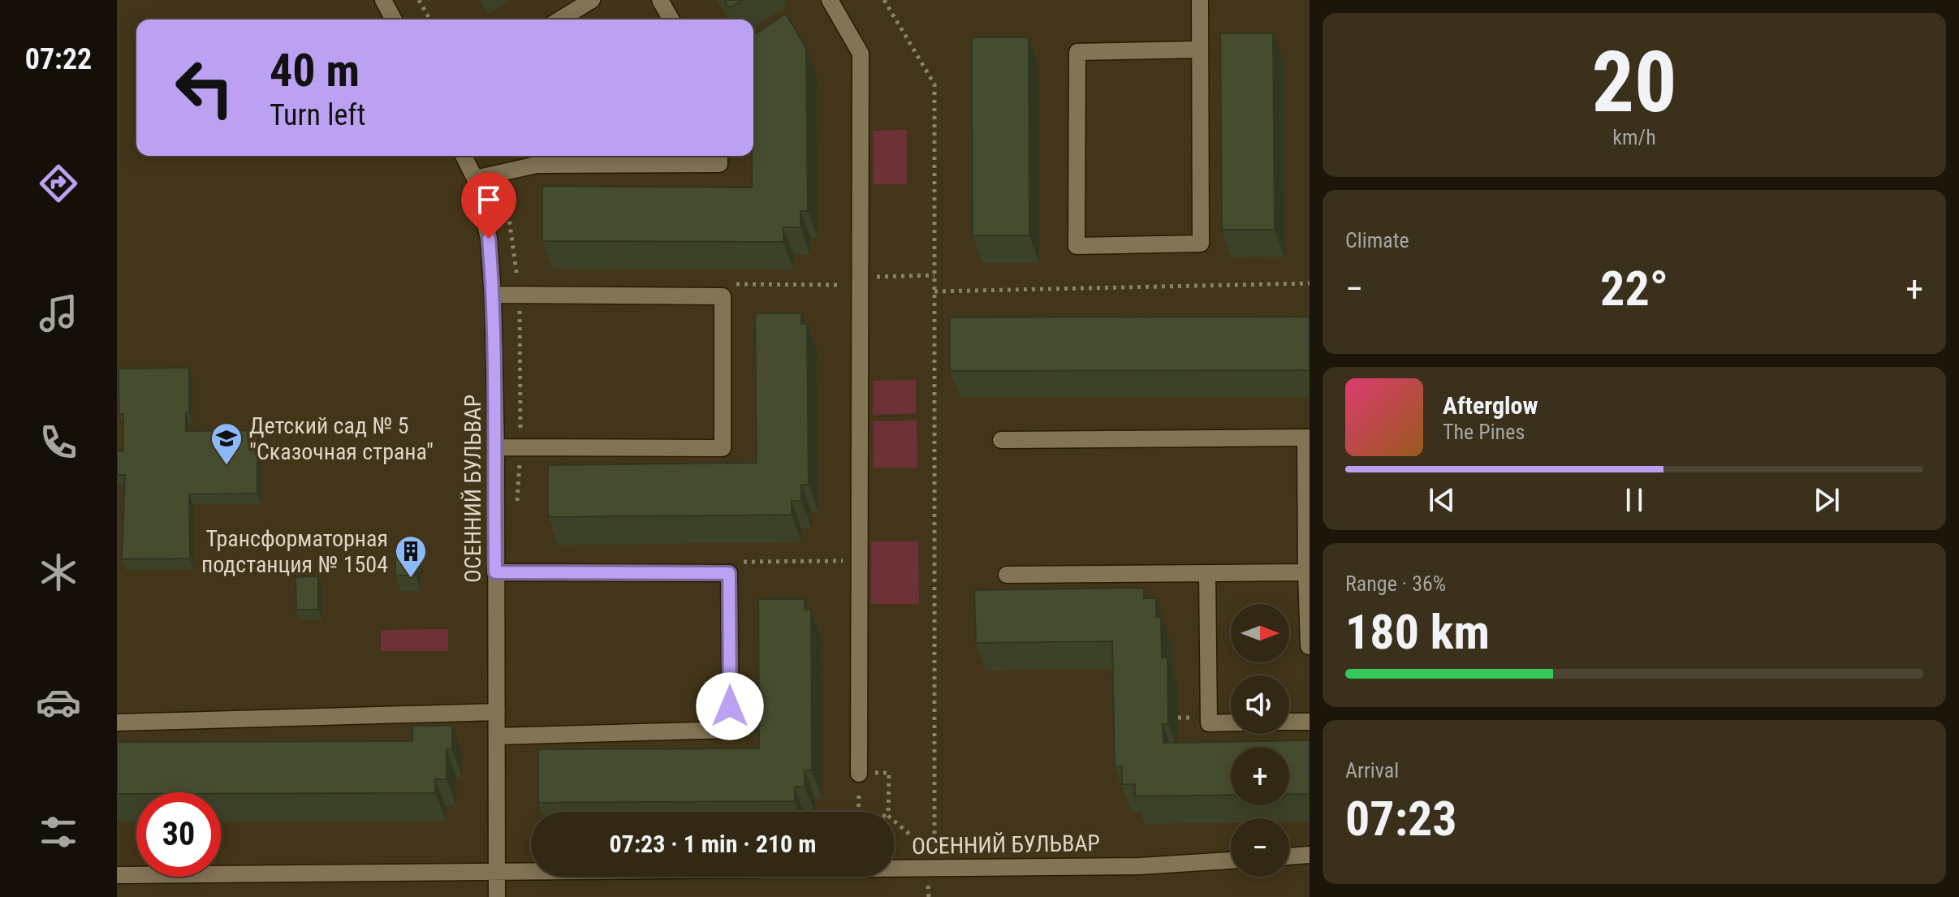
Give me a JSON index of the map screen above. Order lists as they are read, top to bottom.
{
  "streets": {
    "street": ["ОСЕННИЙ БУЛЬВАР"]
  },
  "places": {
    "school or university": ["Детский сад № 5 \"Сказочная страна\""],
    "building": ["Трансформаторная подстанция № 1504"]
  },
  "north": "right",
  "page": {
    "tabs": "07:22",
    "tile": [
      ["20", "km/h"],
      "Climate",
      ["Range · 36%", "180 km"],
      ["Arrival", "07:23"]
    ],
    "turn": ["40 m", "Turn left"],
    "heat": ["−", "22°", "+"],
    "song": ["Afterglow", "The Pines"],
    "map_buttons": ["+", "−"],
    "limit": "30",
    "trip": "07:23 · 1 min · 210 m"
  }
}
